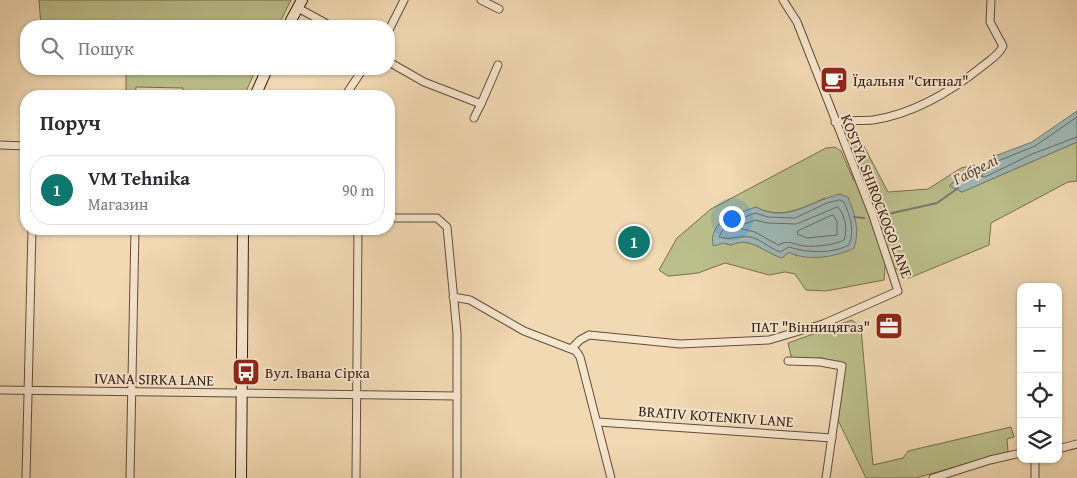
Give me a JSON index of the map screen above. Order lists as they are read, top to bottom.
{
  "streets": {
    "street": ["KOSTYA SHIROCKOGO LANE", "IVANA SIRKA LANE", "BRATIV KOTENKIV LANE"]
  },
  "water": ["Габрелі"],
  "places": {
    "cafe": ["Їдальня \"Сигнал\""],
    "office": ["ПАТ \"Вінницягаз\""],
    "bus stop": ["Вул. Івана Сірка"]
  },
  "page": {
    "search": "Пошук",
    "heading": "Поруч",
    "list": [
      {
        "mark": "1",
        "name": "VM Tehnika",
        "note": "Магазин",
        "value": "90 m"
      }
    ],
    "pins": "1",
    "map_buttons": ["+", "−"]
  }
}
